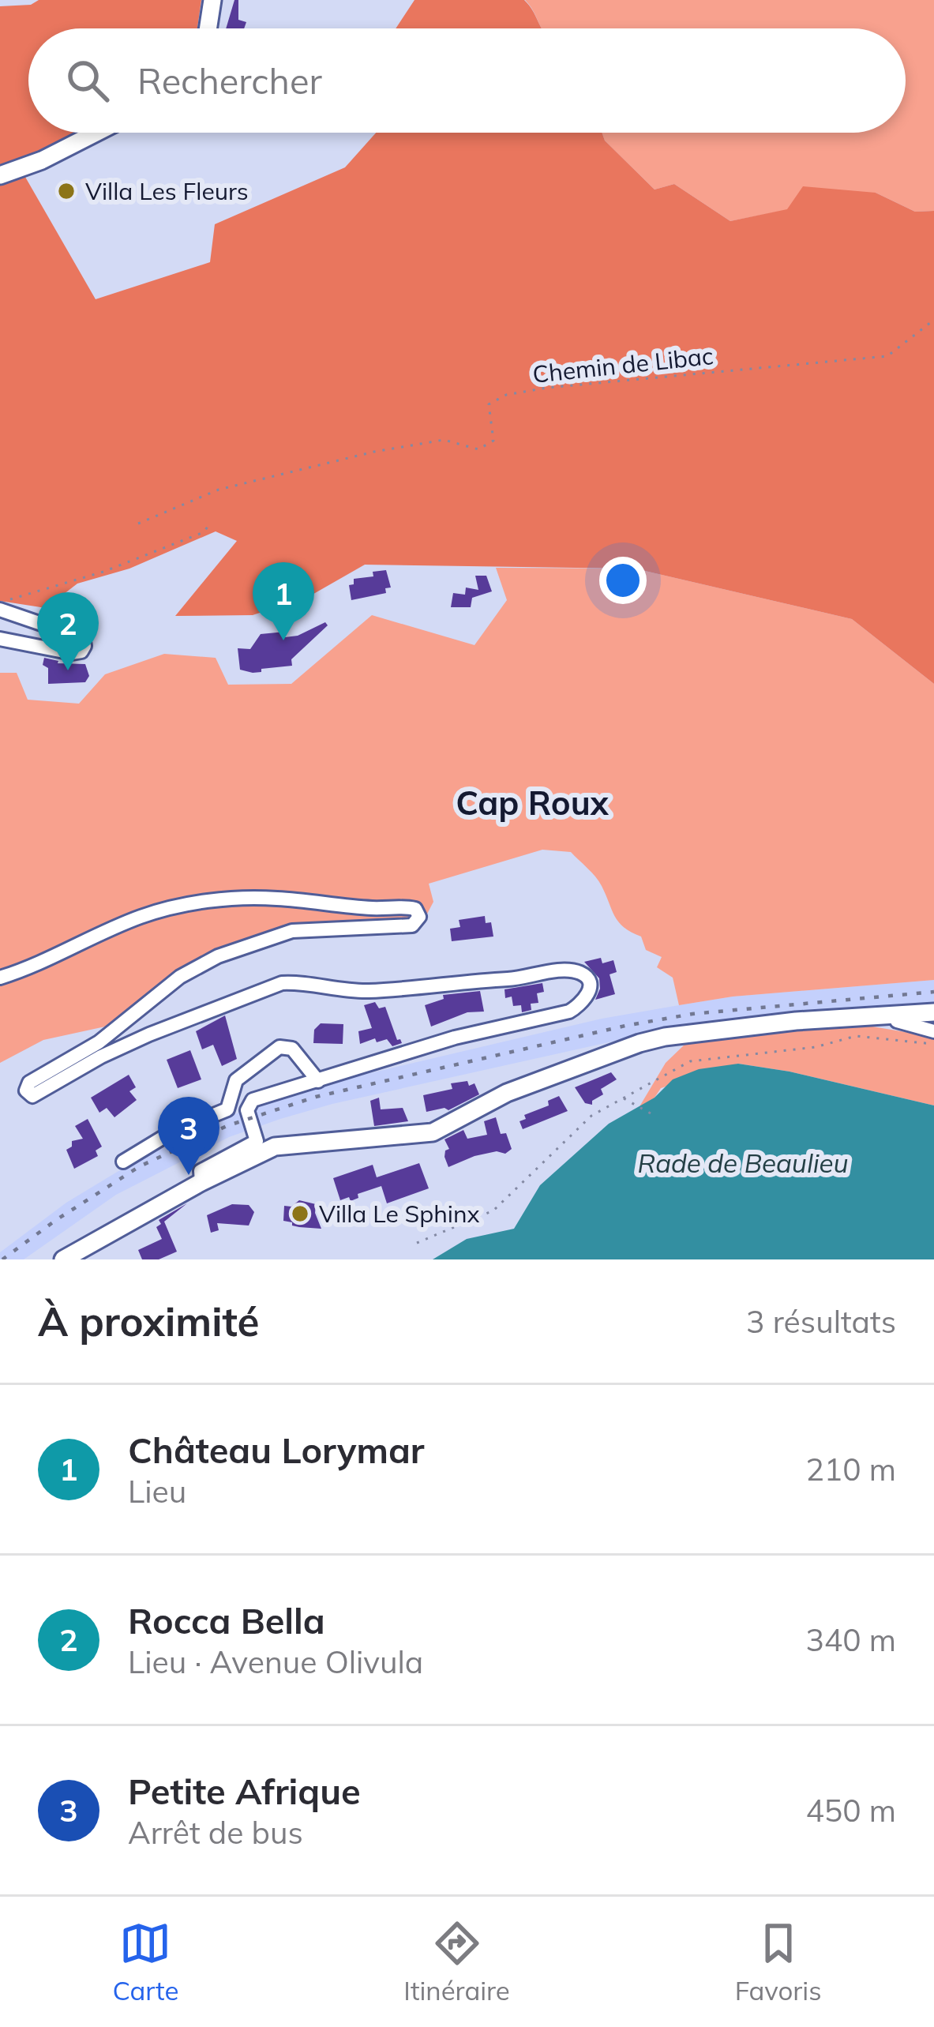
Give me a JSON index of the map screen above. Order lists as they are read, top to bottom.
{
  "streets": {
    "path": ["Chemin de Libac"]
  },
  "districts": ["Cap Roux"],
  "water": ["Rade de Beaulieu"],
  "places": ["Villa Les Fleurs", "Villa Le Sphinx"],
  "page": {
    "search": "Rechercher",
    "pins": ["1", "2", "3"],
    "heading": ["À proximité", "3 résultats"],
    "list": [
      {
        "mark": "1",
        "name": "Château Lorymar",
        "note": "Lieu",
        "value": "210 m"
      },
      {
        "mark": "2",
        "name": "Rocca Bella",
        "note": "Lieu · Avenue Olivula",
        "value": "340 m"
      },
      {
        "mark": "3",
        "name": "Petite Afrique",
        "note": "Arrêt de bus",
        "value": "450 m"
      }
    ],
    "nav": ["Carte", "Itinéraire", "Favoris"]
  }
}
